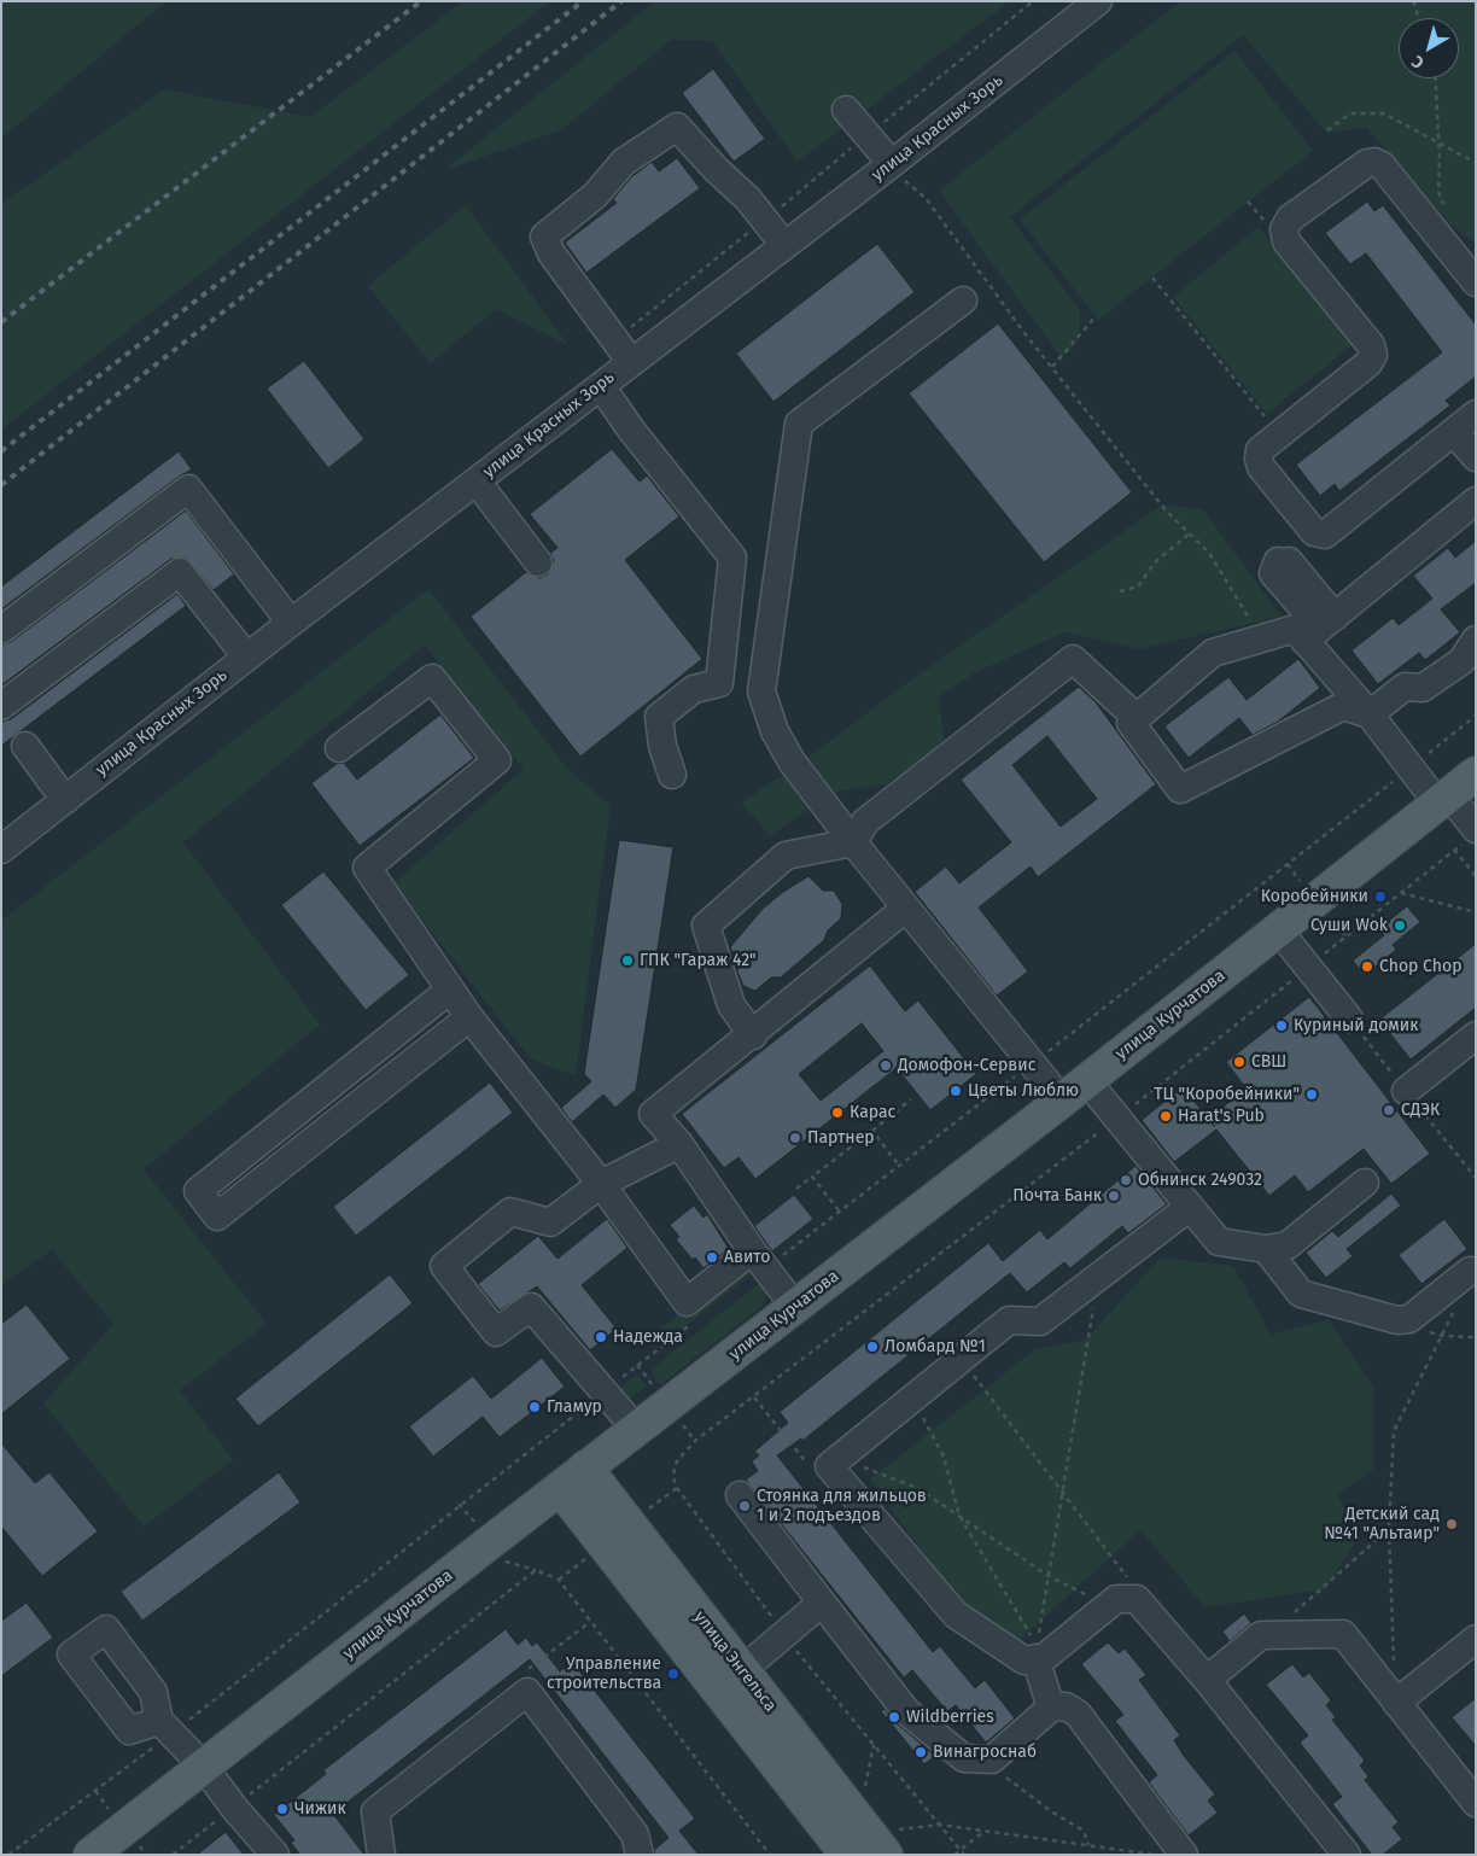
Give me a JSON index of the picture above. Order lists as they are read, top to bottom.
{
  "streets": {
    "main road": ["улица Курчатова", "улица Энгельса"],
    "street": ["улица Красных Зорь"]
  },
  "crossings": [
    ["улица Курчатова", "улица Энгельса"]
  ],
  "places": [
    "Коробейники",
    "Суши Wok",
    "ГПК \"Гараж 42\"",
    "Chop Chop",
    "Куриный домик",
    "СВШ",
    "Домофон-Сервис",
    "Цветы Люблю",
    "ТЦ \"Коробейники\"",
    "СДЭК",
    "Карас",
    "Harat's Pub",
    "Партнер",
    "Обнинск 249032",
    "Почта Банк",
    "Авито",
    "Надежда",
    "Ломбард №1",
    "Гламур",
    "Стоянка для жильцов 1 и 2 подъездов",
    "Детский сад №41 \"Альтаир\"",
    "Управление строительства",
    "Wildberries",
    "Винагроснаб",
    "Чижик"
  ],
  "north": "bottom left"
}
